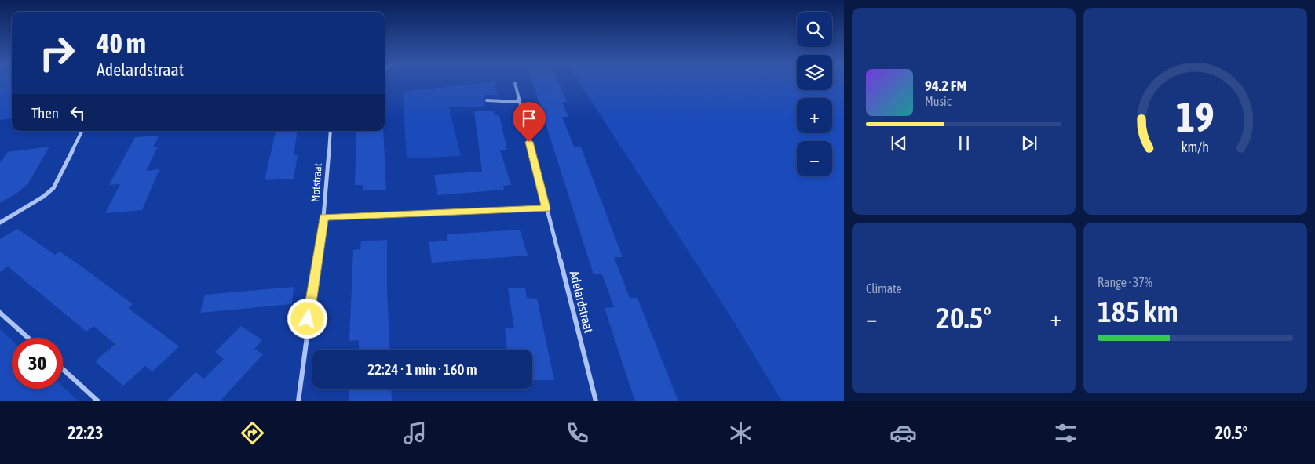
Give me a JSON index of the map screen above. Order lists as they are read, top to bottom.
{
  "streets": {
    "street": ["Motstraat", "Adelardstraat"]
  },
  "page": {
    "map_buttons": ["+", "−"],
    "turn": ["40 m", "Adelardstraat"],
    "song": ["94.2 FM", "Music"],
    "then": "Then",
    "tile": [
      "Climate",
      ["Range · 37%", "185 km"]
    ],
    "heat": ["−", "20.5°", "+"],
    "limit": "30",
    "trip": "22:24 · 1 min · 160 m",
    "tabs": ["22:23", "20.5°"],
    "gauge": ["19", "km/h"]
  }
}
